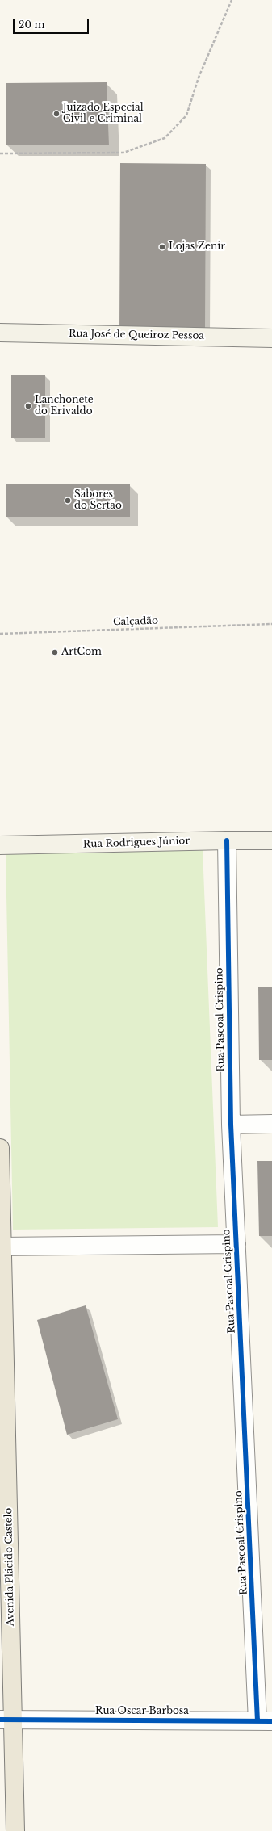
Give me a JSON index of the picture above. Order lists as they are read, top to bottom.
{
  "streets": {
    "main road": ["Rua José de Queiroz Pessoa", "Rua Rodrigues Júnior", "Avenida Plácido Castelo"],
    "street": ["Rua Pascoal Crispino", "Rua Oscar Barbosa"],
    "path": ["Calçadão"]
  },
  "crossings": [
    ["Rua Rodrigues Júnior", "Rua Pascoal Crispino"],
    ["Rua Pascoal Crispino", "Rua Oscar Barbosa"],
    ["Avenida Plácido Castelo", "Rua Oscar Barbosa"]
  ],
  "places": [
    "Juizado Especial Civil e Criminal",
    "Lojas Zenir",
    "Lanchonete do Erivaldo",
    "Sabores do Sertão",
    "ArtCom"
  ],
  "scale_bar": "20 m"
}
